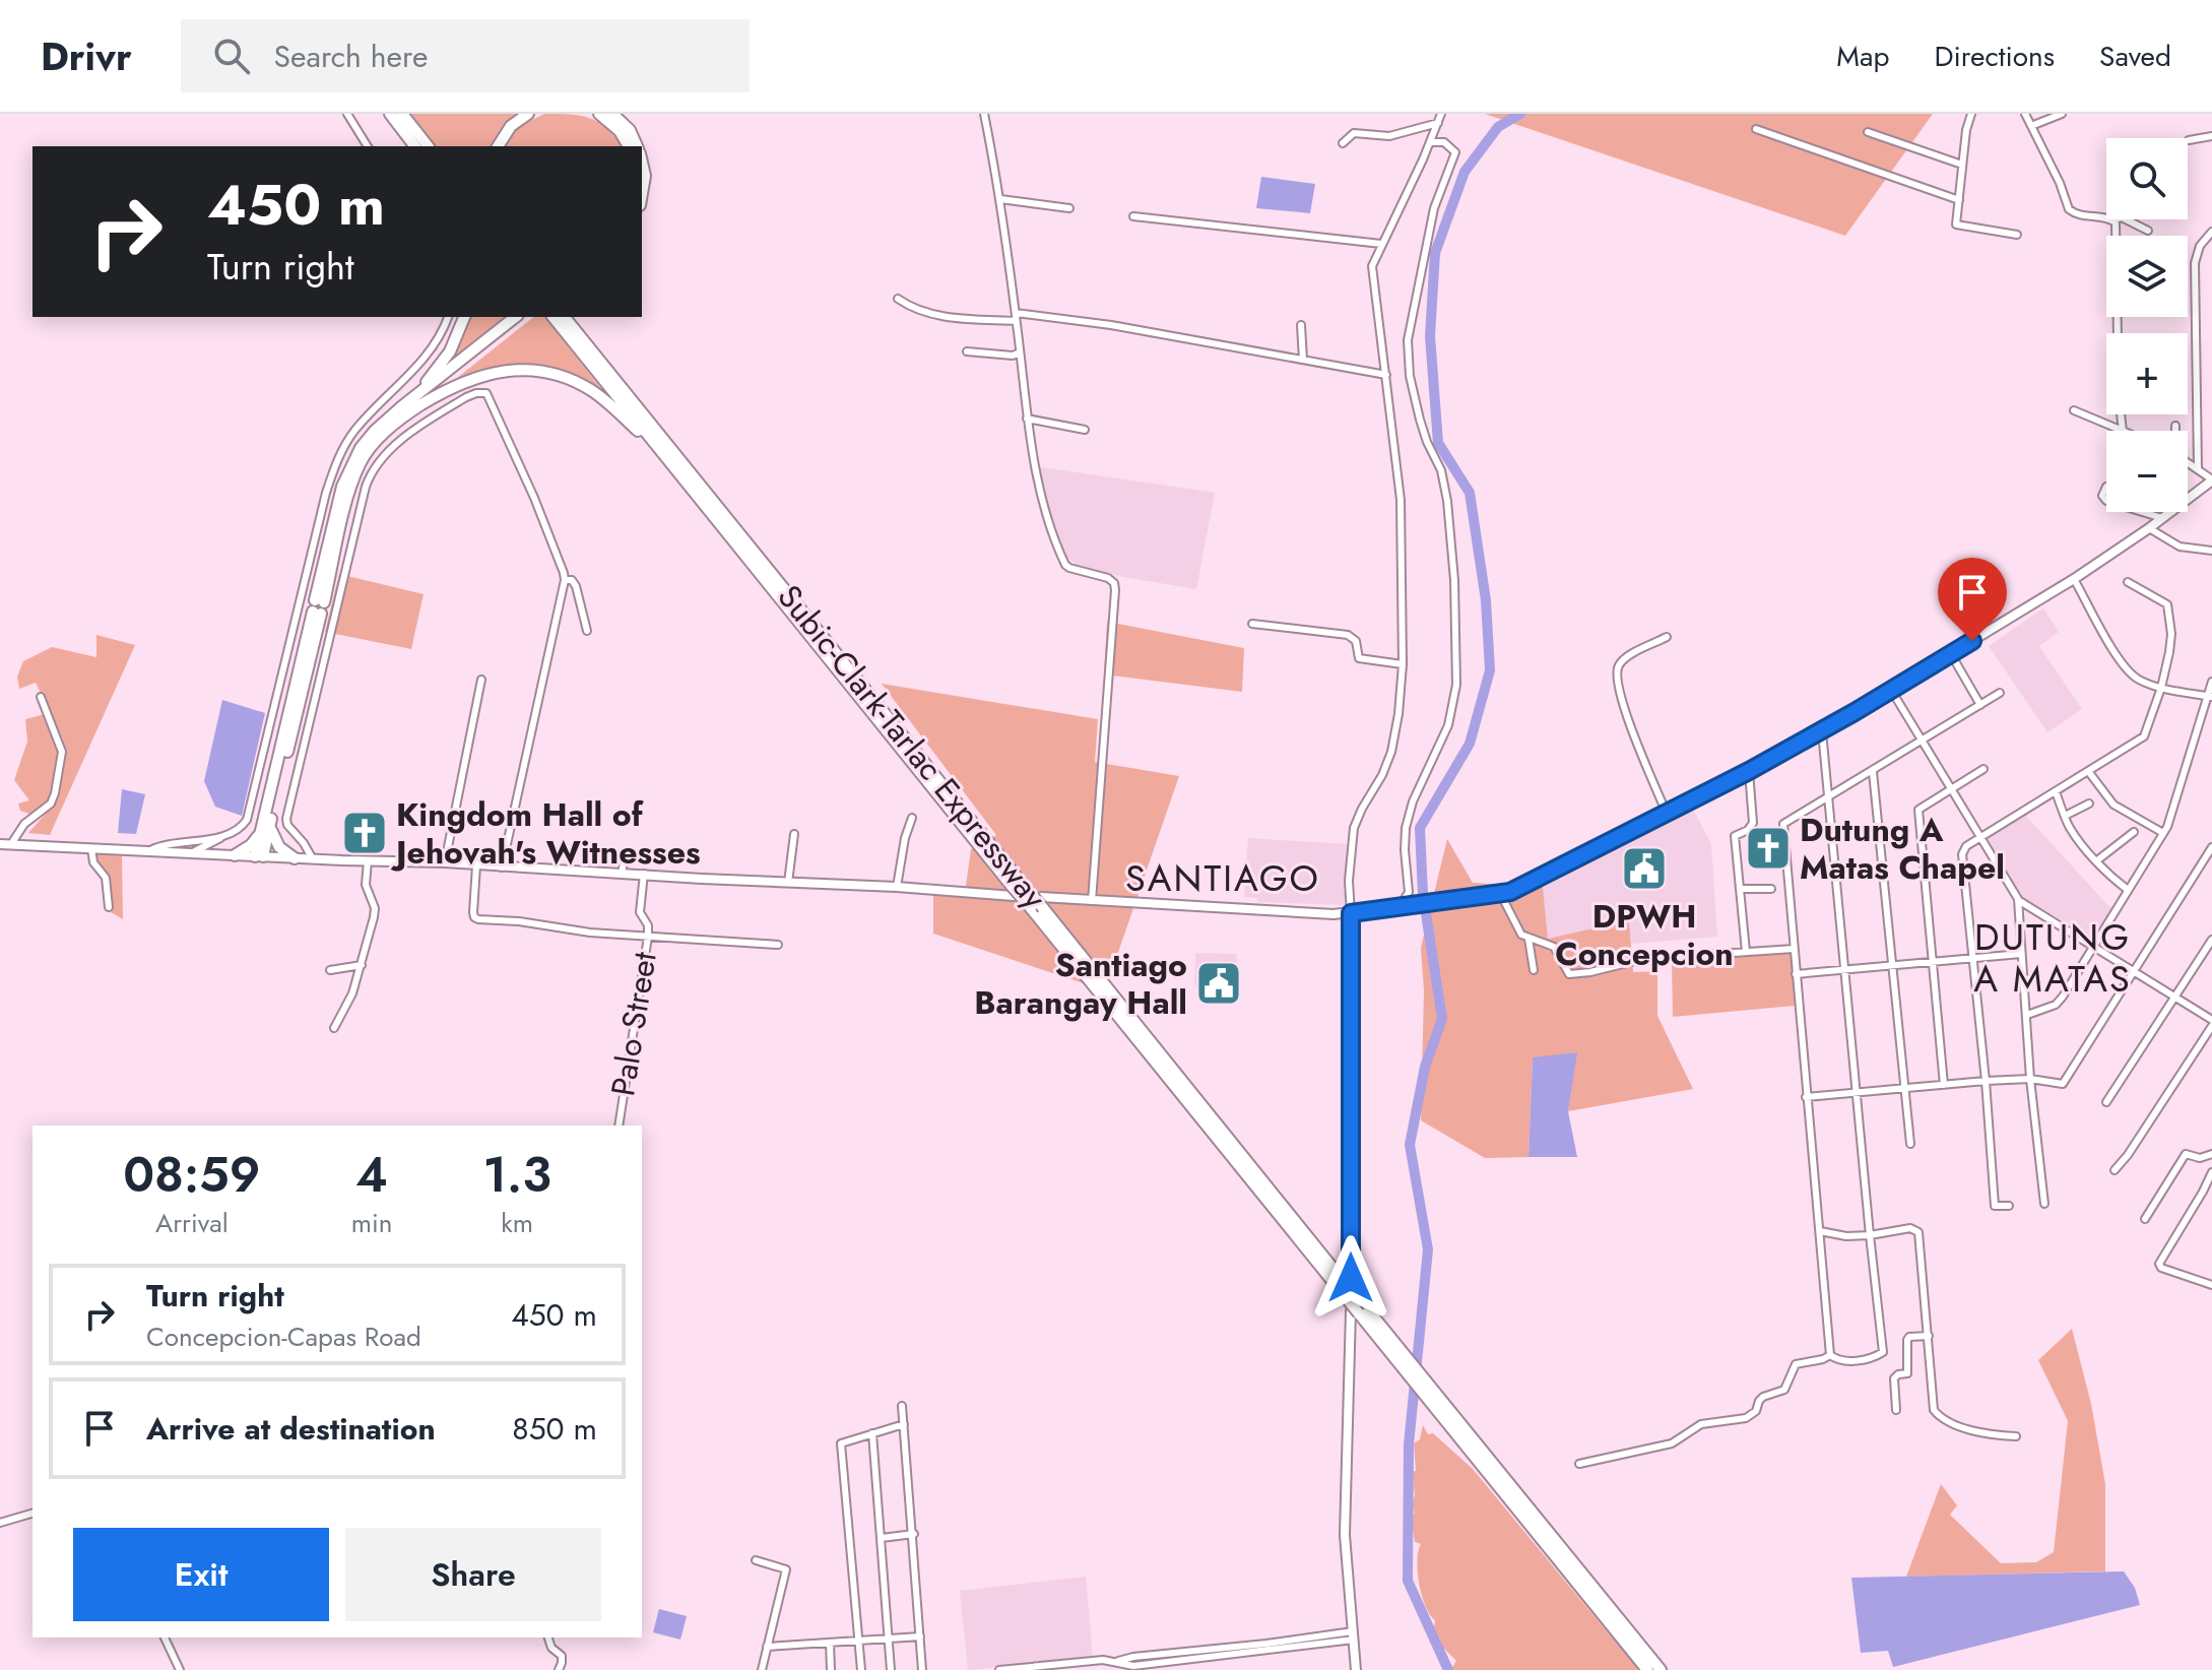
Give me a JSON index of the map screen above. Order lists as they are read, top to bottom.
{
  "streets": {
    "highway": ["Subic-Clark-Tarlac Expressway"],
    "street": ["Palo Street"]
  },
  "districts": ["SANTIAGO", "DUTUNG A MATAS"],
  "places": {
    "church": ["Kingdom Hall of Jehovah's Witnesses", "Dutung A Matas Chapel"],
    "public building": ["DPWH Concepcion", "Santiago Barangay Hall"]
  },
  "page": {
    "header": "Drivr",
    "search": "Search here",
    "nav": ["Map", "Directions", "Saved"],
    "map_buttons": ["+", "−"],
    "turn": ["450 m", "Turn right"],
    "eta": [
      "08:59",
      "Arrival",
      "4",
      "min",
      "1.3",
      "km"
    ],
    "list": [
      {
        "name": "Turn right",
        "note": "Concepcion-Capas Road",
        "value": "450 m"
      },
      {
        "name": "Arrive at destination",
        "value": "850 m"
      }
    ],
    "buttons": ["Exit", "Share"]
  }
}
